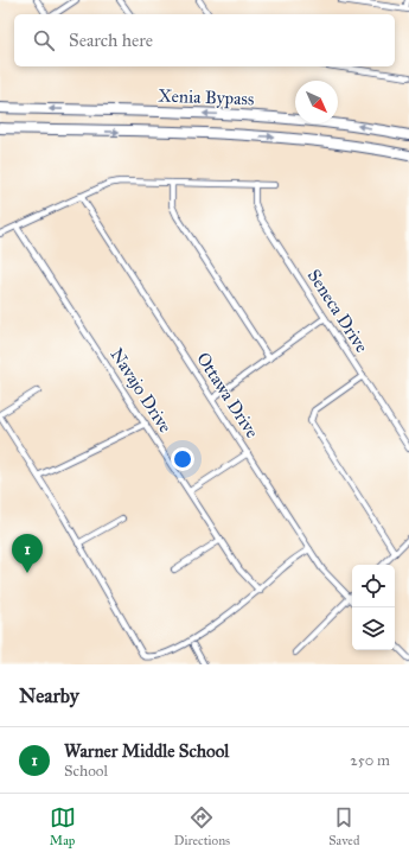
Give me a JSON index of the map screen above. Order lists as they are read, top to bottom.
{
  "streets": {
    "highway": ["Xenia Bypass"],
    "street": ["Seneca Drive", "Navajo Drive", "Ottawa Drive"]
  },
  "north": "bottom right",
  "page": {
    "search": "Search here",
    "pins": "1",
    "heading": "Nearby",
    "list": [
      {
        "mark": "1",
        "name": "Warner Middle School",
        "note": "School",
        "value": "250 m"
      }
    ],
    "nav": ["Map", "Directions", "Saved"]
  }
}
